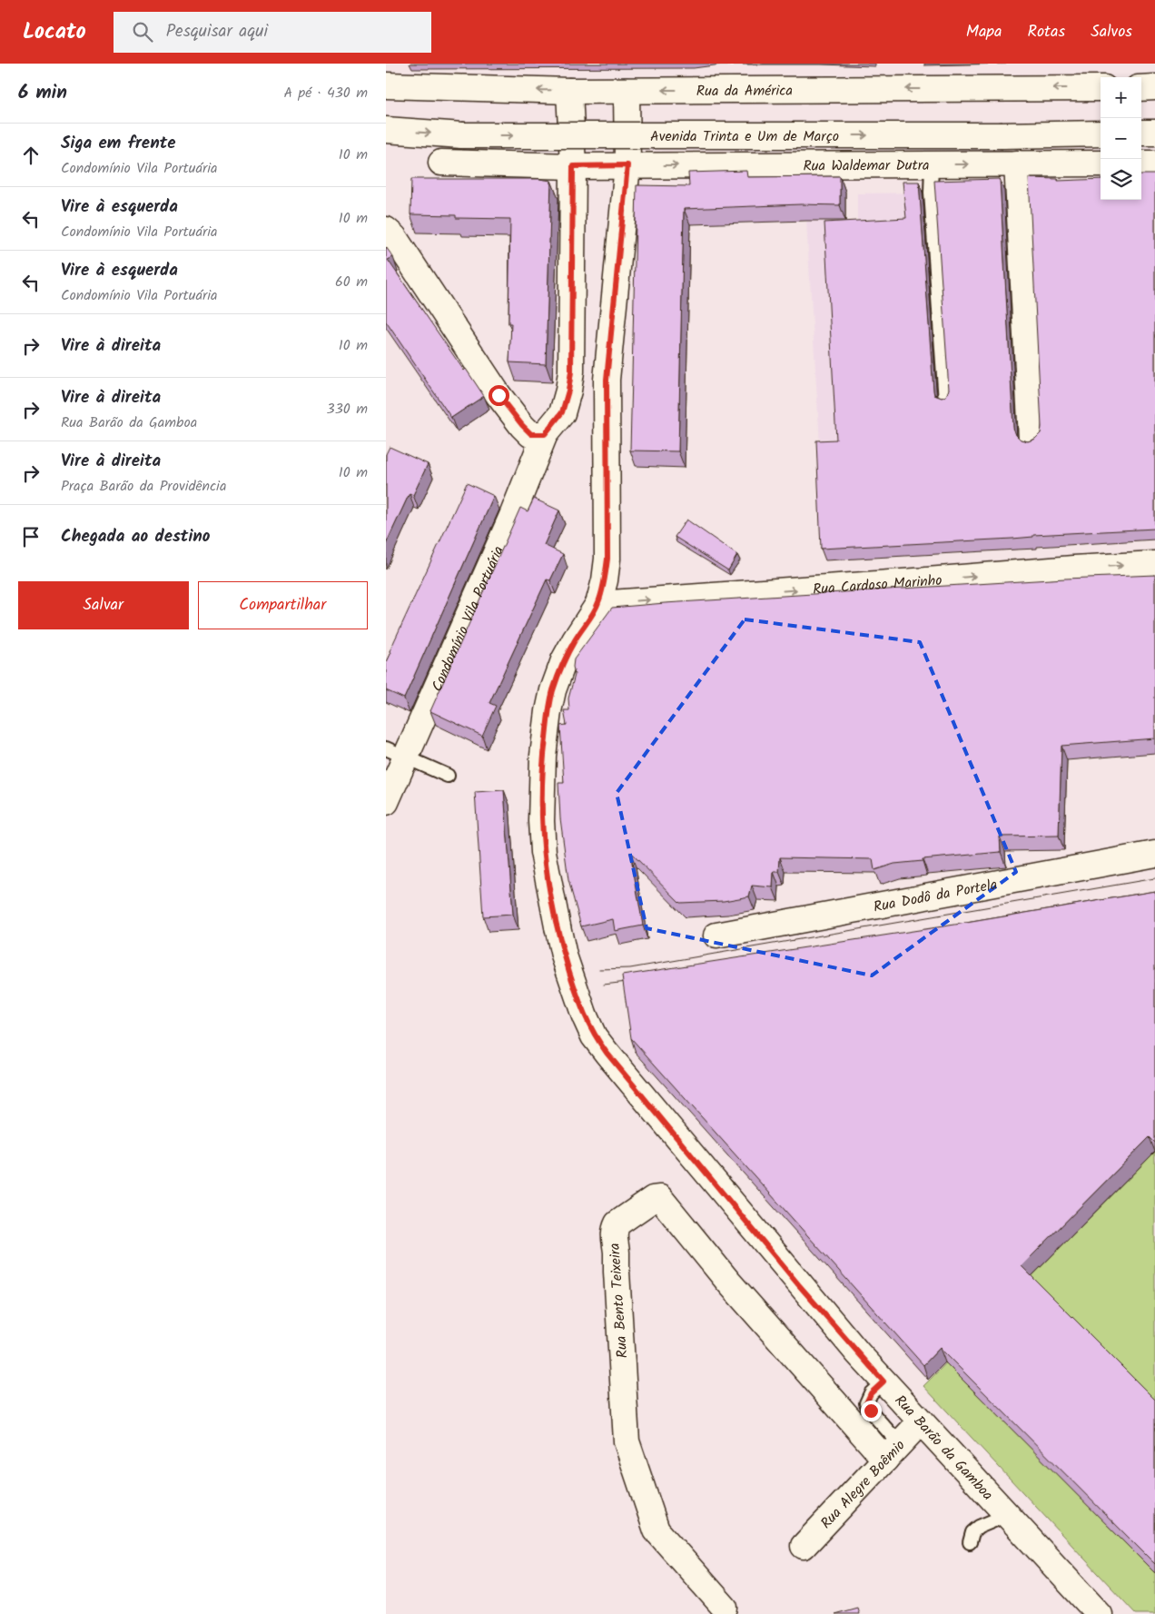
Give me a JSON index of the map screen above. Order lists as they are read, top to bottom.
{
  "streets": {
    "street": [
      "Rua da América",
      "Avenida Trinta e Um de Março",
      "Rua Waldemar Dutra",
      "Rua Cardoso Marinho",
      "Condomínio Vila Portuária",
      "Rua Dodô da Portela",
      "Rua Bento Teixeira",
      "Rua Barão da Gamboa",
      "Rua Alegre Boêmio"
    ]
  },
  "crossings": [
    ["Rua da América", "Condomínio Vila Portuária"],
    ["Rua da América", "Rua Barão da Gamboa"],
    ["Rua Waldemar Dutra", "Condomínio Vila Portuária"],
    ["Rua Waldemar Dutra", "Rua Barão da Gamboa"],
    ["Rua Cardoso Marinho", "Rua Barão da Gamboa"],
    ["Rua Bento Teixeira", "Rua Alegre Boêmio"],
    ["Rua Barão da Gamboa", "Rua Alegre Boêmio"]
  ],
  "one_way": [
    "Rua da América",
    "Avenida Trinta e Um de Março",
    "Rua Waldemar Dutra",
    "Rua Cardoso Marinho"
  ],
  "page": {
    "header": "Locato",
    "search": "Pesquisar aqui",
    "nav": ["Mapa", "Rotas", "Salvos"],
    "heading": ["6 min", "A pé · 430 m"],
    "map_buttons": ["+", "−"],
    "list": [
      ["Siga em frente", "Condomínio Vila Portuária", "10 m"],
      ["Vire à esquerda", "Condomínio Vila Portuária", "10 m"],
      ["Vire à esquerda", "Condomínio Vila Portuária", "60 m"],
      ["Vire à direita", "10 m"],
      ["Vire à direita", "Rua Barão da Gamboa", "330 m"],
      ["Vire à direita", "Praça Barão da Providência", "10 m"],
      "Chegada ao destino"
    ],
    "buttons": ["Salvar", "Compartilhar"]
  }
}
